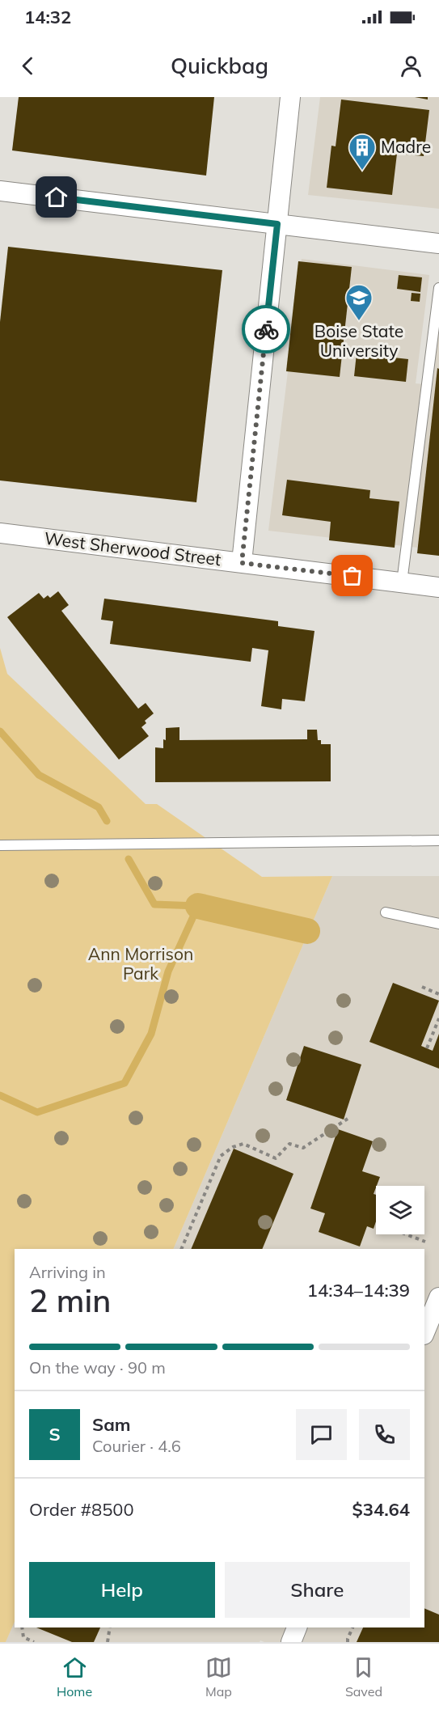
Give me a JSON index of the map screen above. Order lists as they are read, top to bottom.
{
  "streets": {
    "street": ["West Sherwood Street"]
  },
  "parks": ["Ann Morrison Park"],
  "places": {
    "building": ["Madre"],
    "school or university": ["Boise State University"]
  },
  "page": {
    "status": "14:32",
    "header": "Quickbag",
    "heading": ["2 min", "Arriving in", "14:34–14:39"],
    "panel": [
      "Sam",
      "Courier · 4.6",
      "Order #8500",
      "$34.64"
    ],
    "bar": "On the way · 90 m",
    "round": "S",
    "buttons": ["Help", "Share"],
    "tabs": ["Home", "Map", "Saved"]
  }
}
